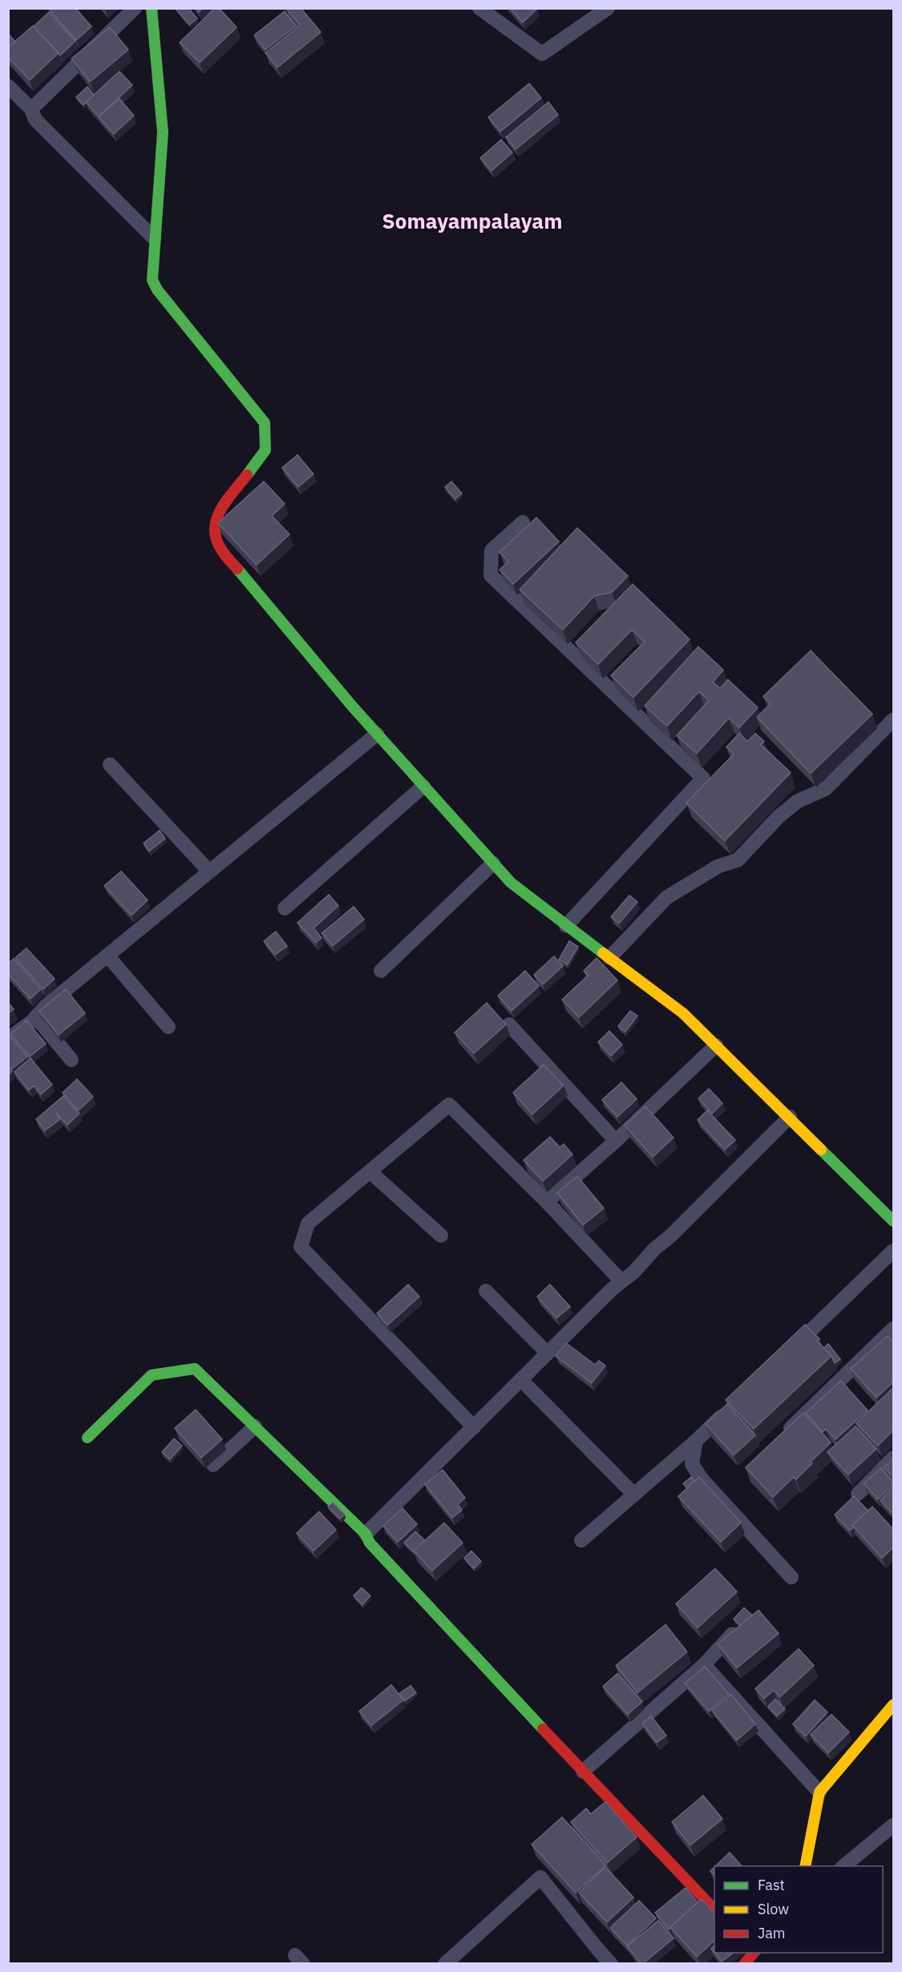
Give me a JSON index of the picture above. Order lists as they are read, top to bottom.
{
  "districts": ["Somayampalayam"],
  "legend": ["Fast", "Slow", "Jam"]
}
